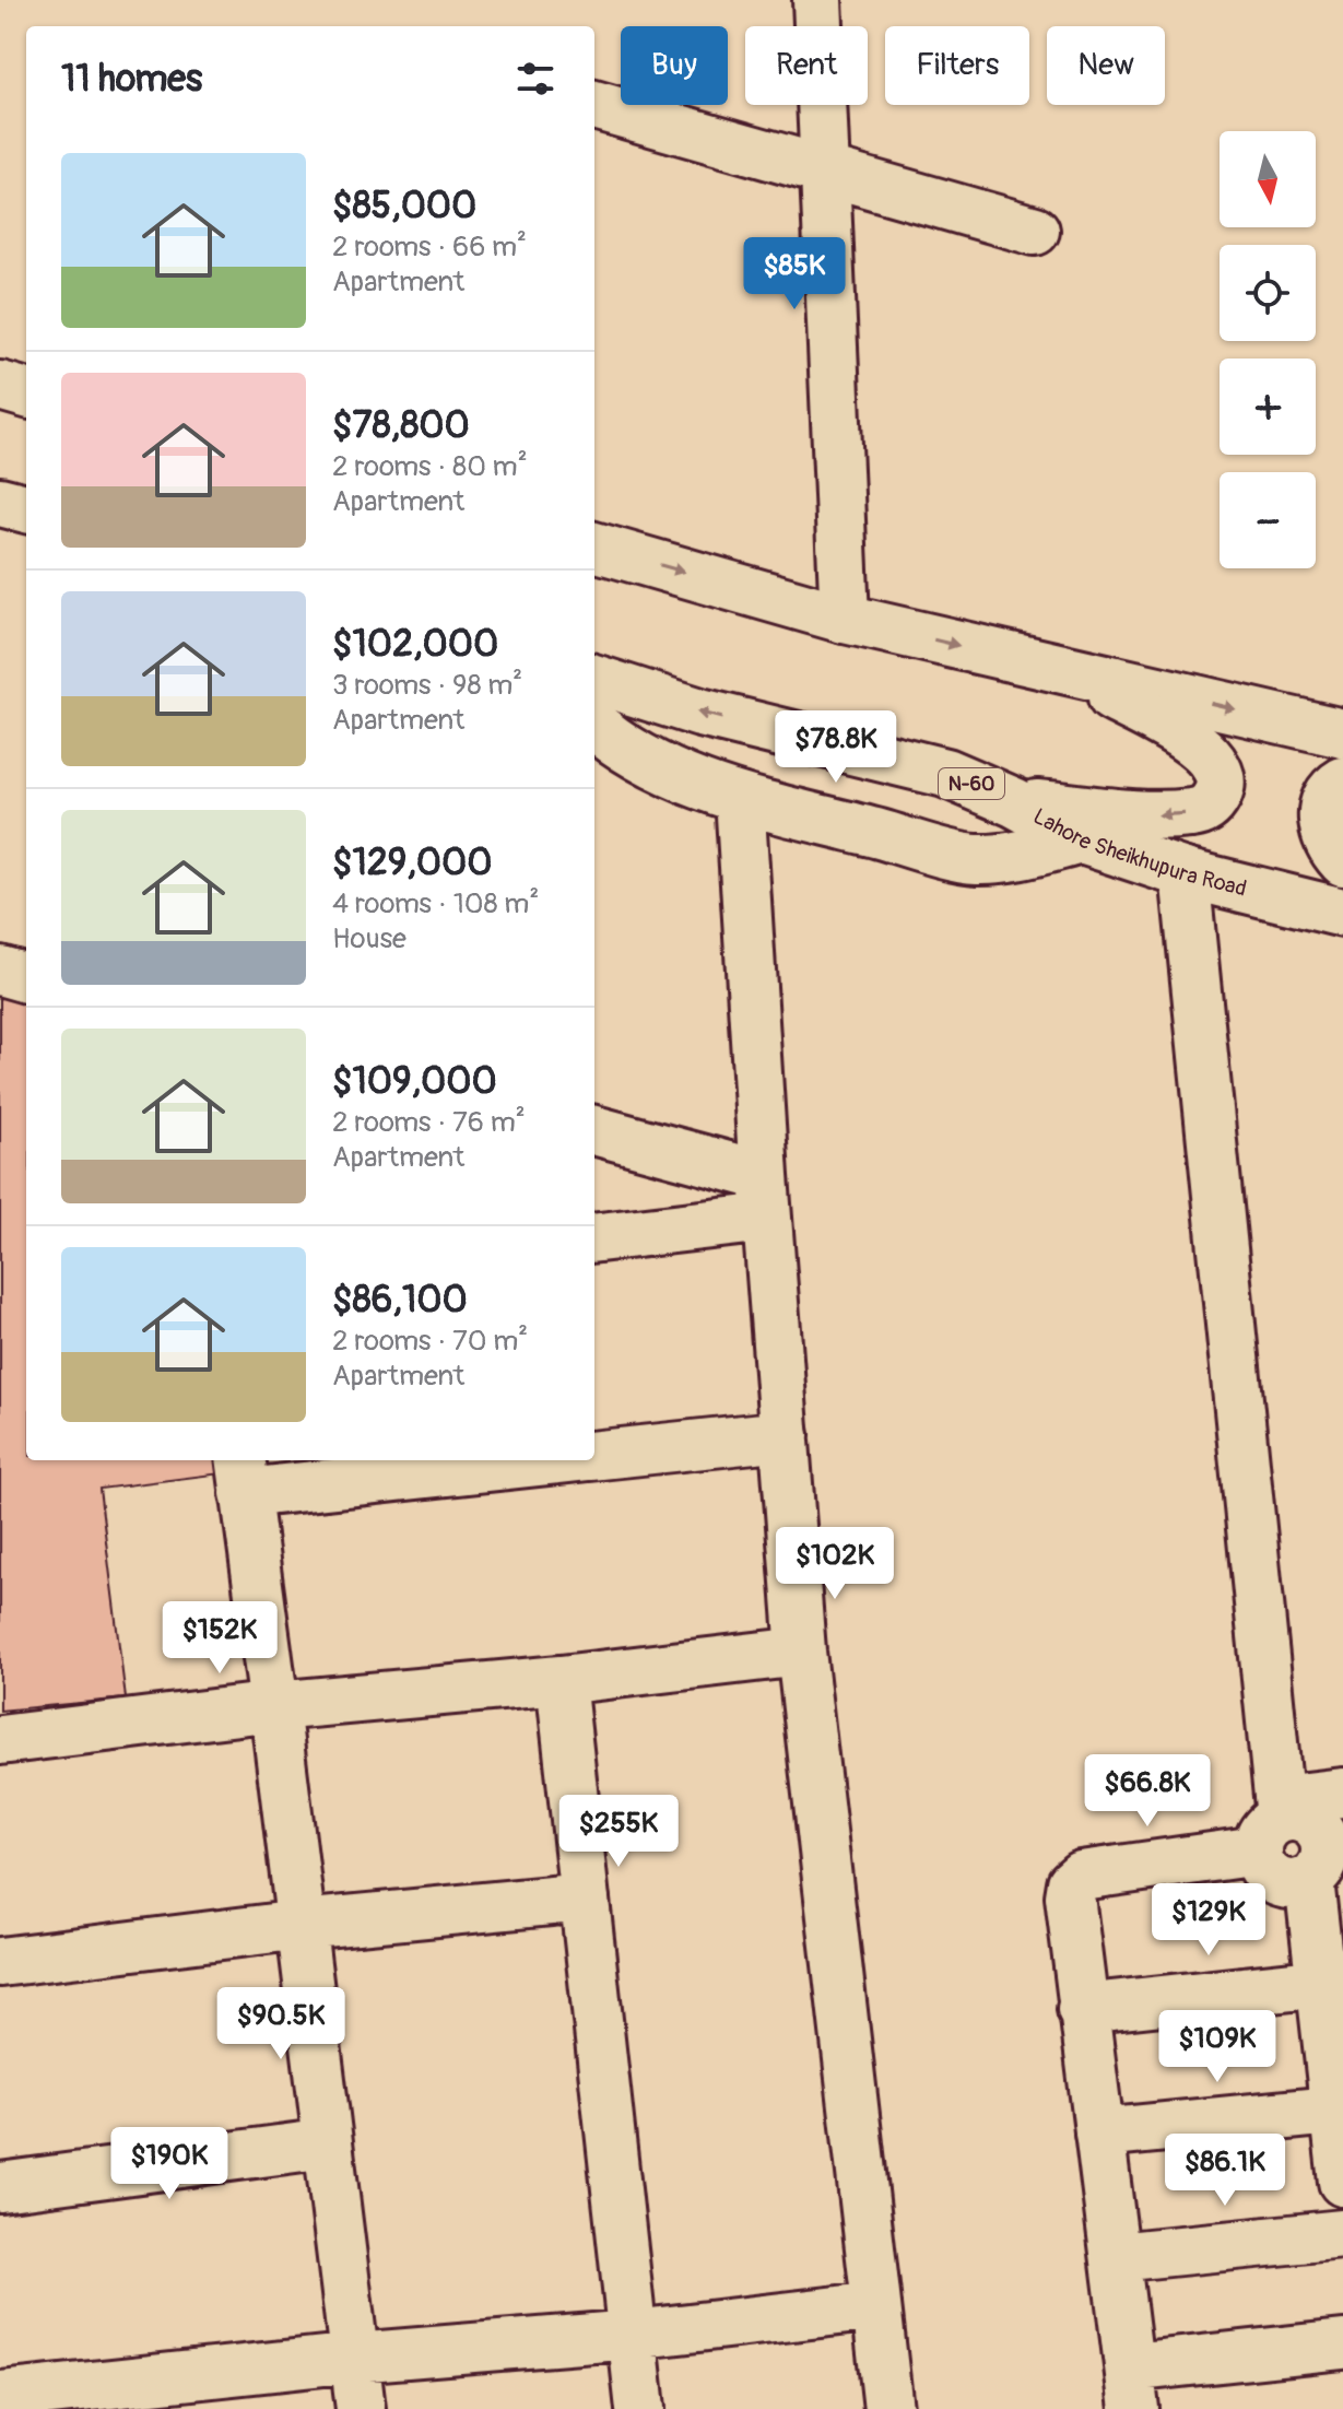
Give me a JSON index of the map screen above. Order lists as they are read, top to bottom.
{
  "streets": {
    "main road": ["N-60", "Lahore Sheikhupura Road"]
  },
  "north": "bottom",
  "page": {
    "chip": [
      "Buy",
      "Rent",
      "Filters",
      "New"
    ],
    "heading": "11 homes",
    "map_buttons": ["+", "−"],
    "list": [
      {
        "name": "$85,000",
        "note": "2 rooms · 66 m² · Apartment"
      },
      {
        "name": "$78,800",
        "note": "2 rooms · 80 m² · Apartment"
      },
      {
        "name": "$102,000",
        "note": "3 rooms · 98 m² · Apartment"
      },
      {
        "name": "$129,000",
        "note": "4 rooms · 108 m² · House"
      },
      {
        "name": "$109,000",
        "note": "2 rooms · 76 m² · Apartment"
      },
      {
        "name": "$86,100",
        "note": "2 rooms · 70 m² · Apartment"
      }
    ],
    "price": [
      "$85K",
      "$78.8K",
      "$102K",
      "$152K",
      "$66.8K",
      "$255K",
      "$129K",
      "$90.5K",
      "$109K",
      "$190K",
      "$86.1K"
    ]
  }
}
